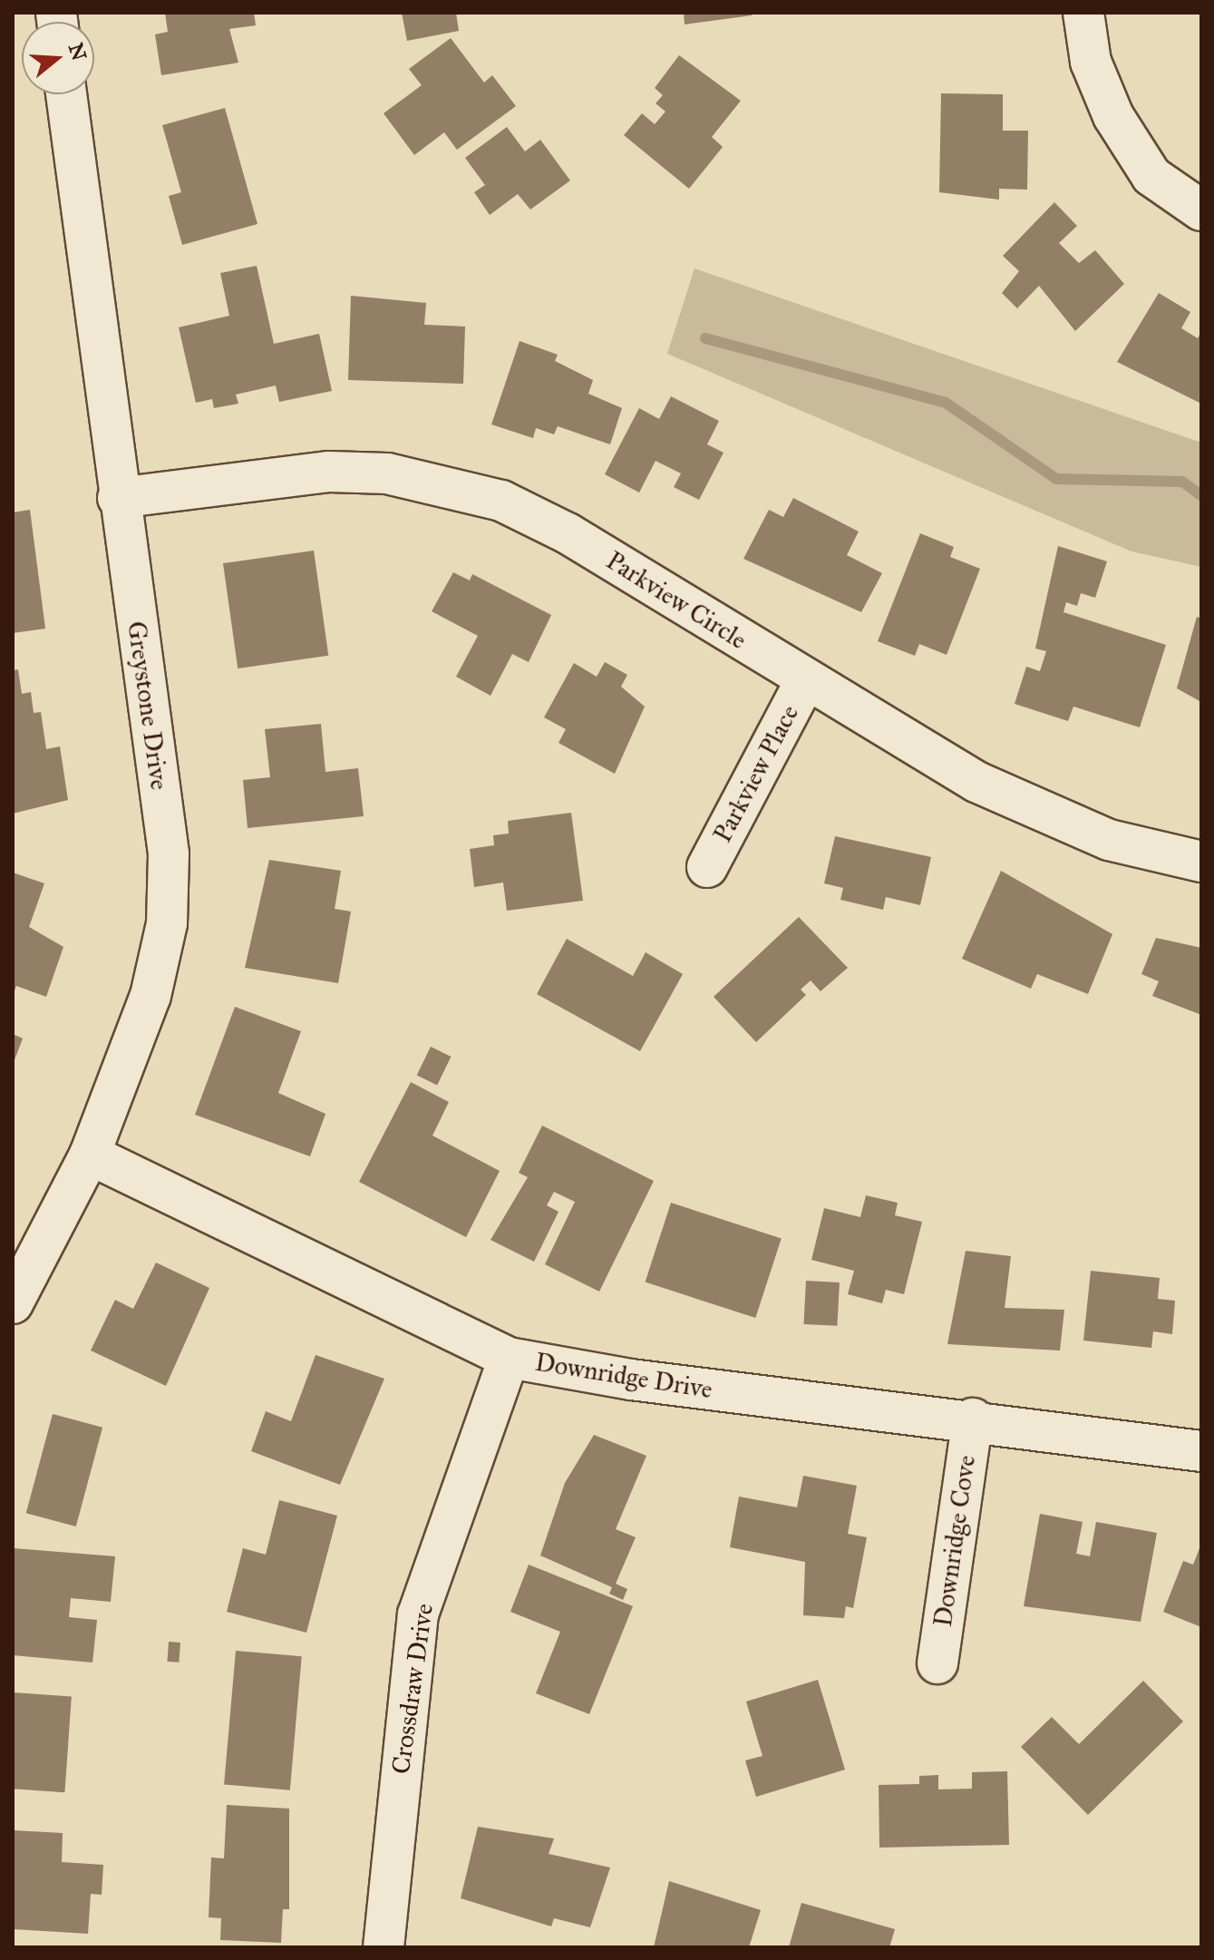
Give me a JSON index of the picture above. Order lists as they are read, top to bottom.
{
  "streets": {
    "street": [
      "Parkview Circle",
      "Greystone Drive",
      "Parkview Place",
      "Downridge Drive",
      "Downridge Cove",
      "Crossdraw Drive"
    ]
  },
  "crossings": [
    ["Parkview Circle", "Greystone Drive"],
    ["Parkview Circle", "Parkview Place"],
    ["Greystone Drive", "Downridge Drive"],
    ["Downridge Drive", "Downridge Cove"],
    ["Downridge Drive", "Crossdraw Drive"]
  ],
  "north": "right"
}
